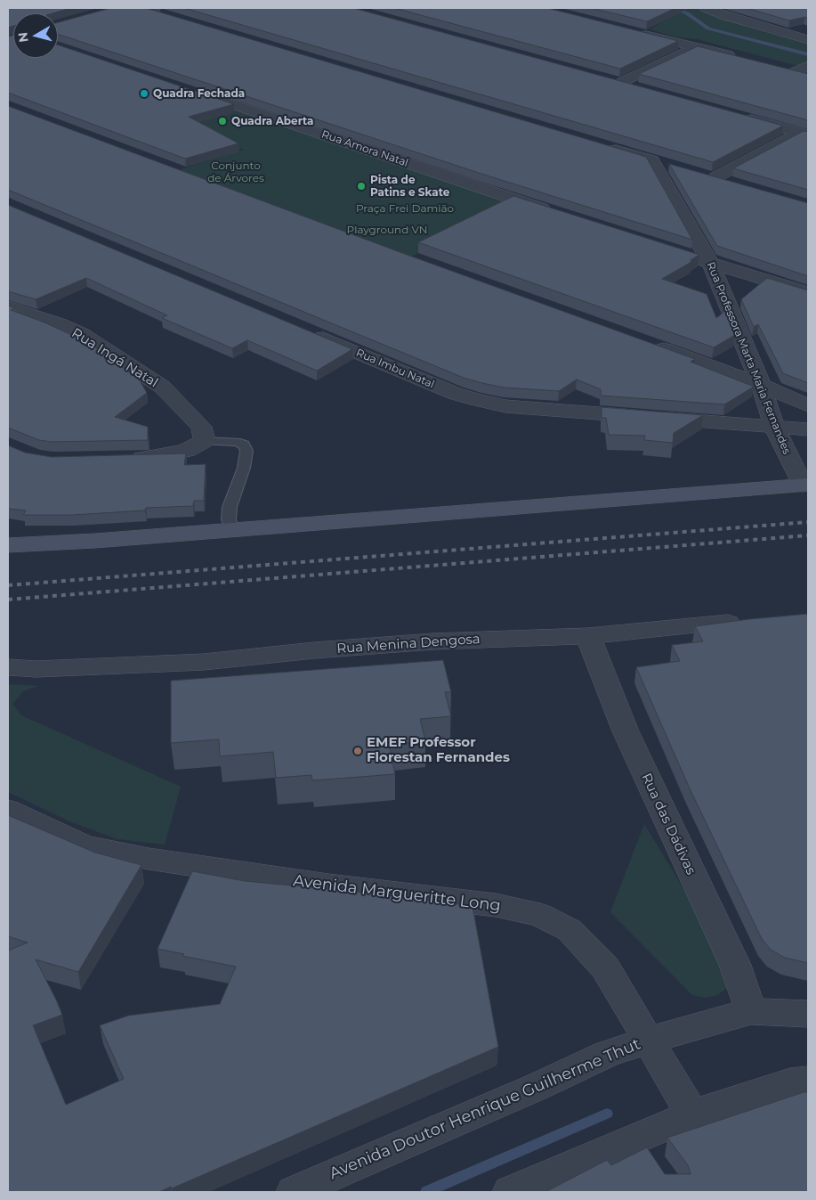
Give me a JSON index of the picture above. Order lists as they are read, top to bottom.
{
  "streets": {
    "street": [
      "Rua Amora Natal",
      "Rua Ingá Natal",
      "Rua Professora Marta Maria Fernandes",
      "Rua Imbu Natal",
      "Rua Menina Dengosa",
      "Rua das Dádivas",
      "Avenida Margueritte Long",
      "Avenida Doutor Henrique Guilherme Thut"
    ]
  },
  "crossings": [
    ["Rua Professora Marta Maria Fernandes", "Rua Imbu Natal"],
    ["Rua Menina Dengosa", "Rua das Dádivas"],
    ["Rua das Dádivas", "Avenida Doutor Henrique Guilherme Thut"],
    ["Avenida Margueritte Long", "Avenida Doutor Henrique Guilherme Thut"]
  ],
  "parks": ["Conjunto de Árvores", "Praça Frei Damião", "Playground VN"],
  "places": [
    "Quadra Fechada",
    "Quadra Aberta",
    "Pista de Patins e Skate",
    "EMEF Professor Florestan Fernandes"
  ],
  "north": "left"
}
